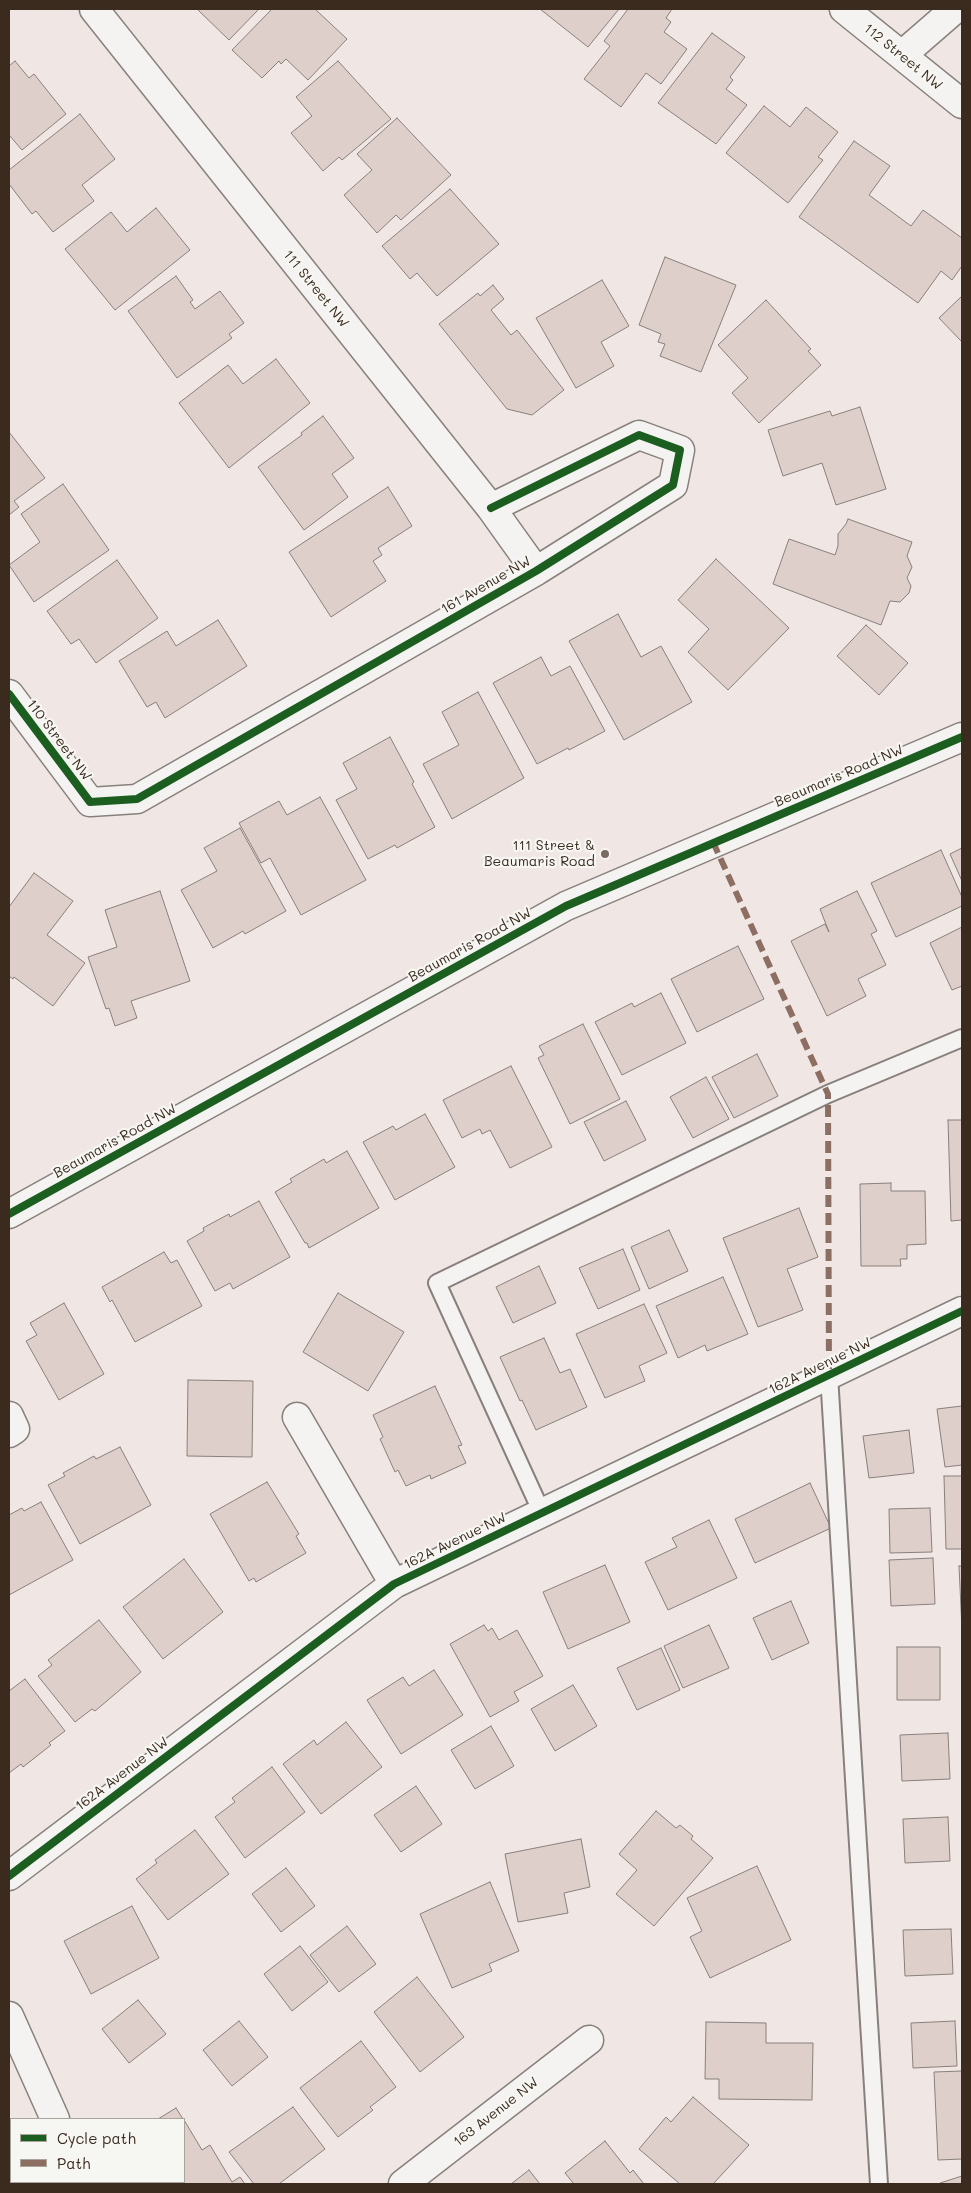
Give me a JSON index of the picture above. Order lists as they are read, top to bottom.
{
  "streets": {
    "street": [
      "112 Street NW",
      "111 Street NW",
      "161 Avenue NW",
      "110 Street NW",
      "Beaumaris Road NW",
      "162A Avenue NW",
      "163 Avenue NW"
    ]
  },
  "crossings": [
    ["111 Street NW", "161 Avenue NW"],
    ["161 Avenue NW", "110 Street NW"]
  ],
  "places": ["111 Street & Beaumaris Road"],
  "legend": ["Cycle path", "Path"]
}
